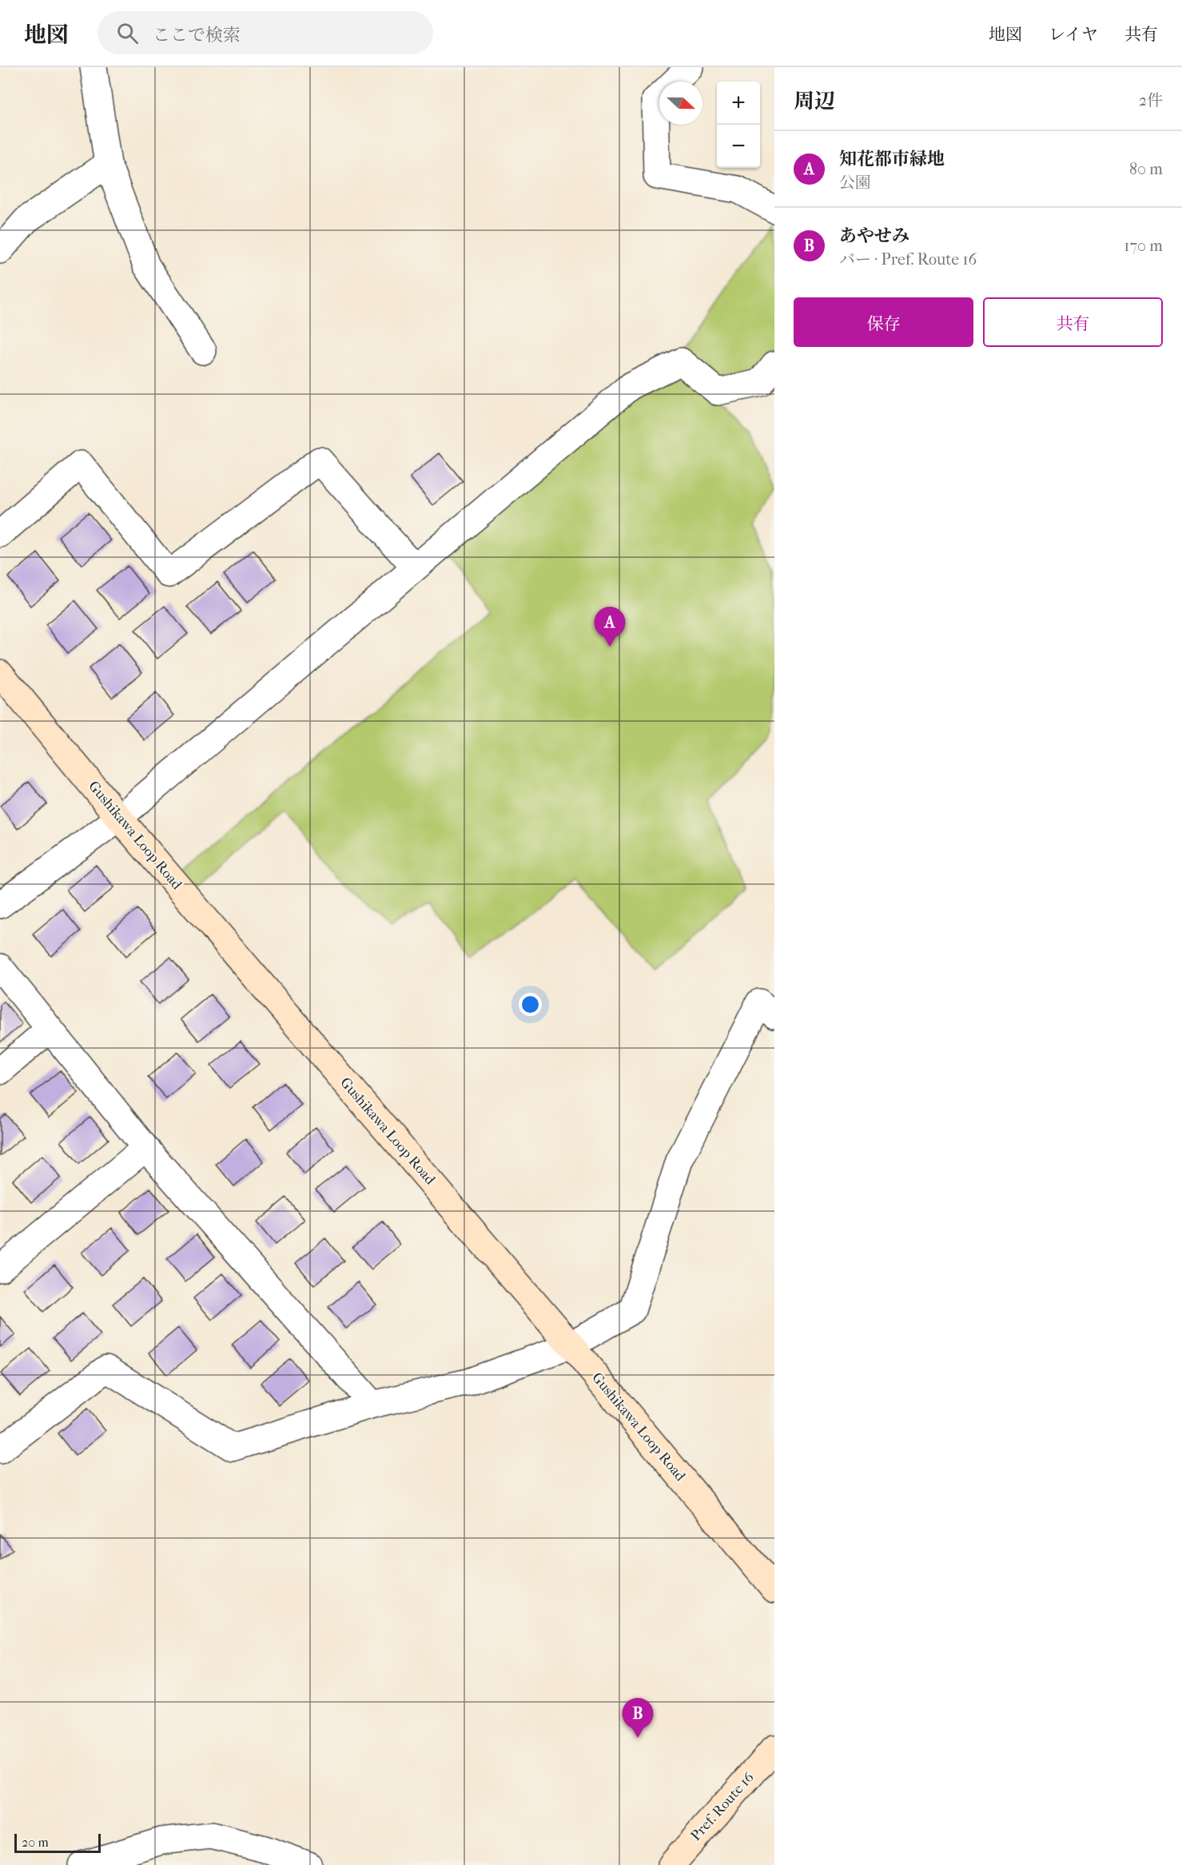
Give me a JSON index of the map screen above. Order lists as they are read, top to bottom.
{
  "streets": {
    "main road": ["Gushikawa Loop Road", "Pref. Route 16"]
  },
  "scale_bar": "20 m",
  "north": "right",
  "page": {
    "header": "地図",
    "search": "ここで検索",
    "nav": ["地図", "レイヤ", "共有"],
    "heading": ["周辺", "2件"],
    "map_buttons": ["+", "−"],
    "list": [
      {
        "mark": "A",
        "name": "知花都市緑地",
        "note": "公園",
        "value": "80 m"
      },
      {
        "mark": "B",
        "name": "あやせみ",
        "note": "バー · Pref. Route 16",
        "value": "170 m"
      }
    ],
    "buttons": ["保存", "共有"],
    "pins": ["A", "B"],
    "scale": "20 m"
  }
}
